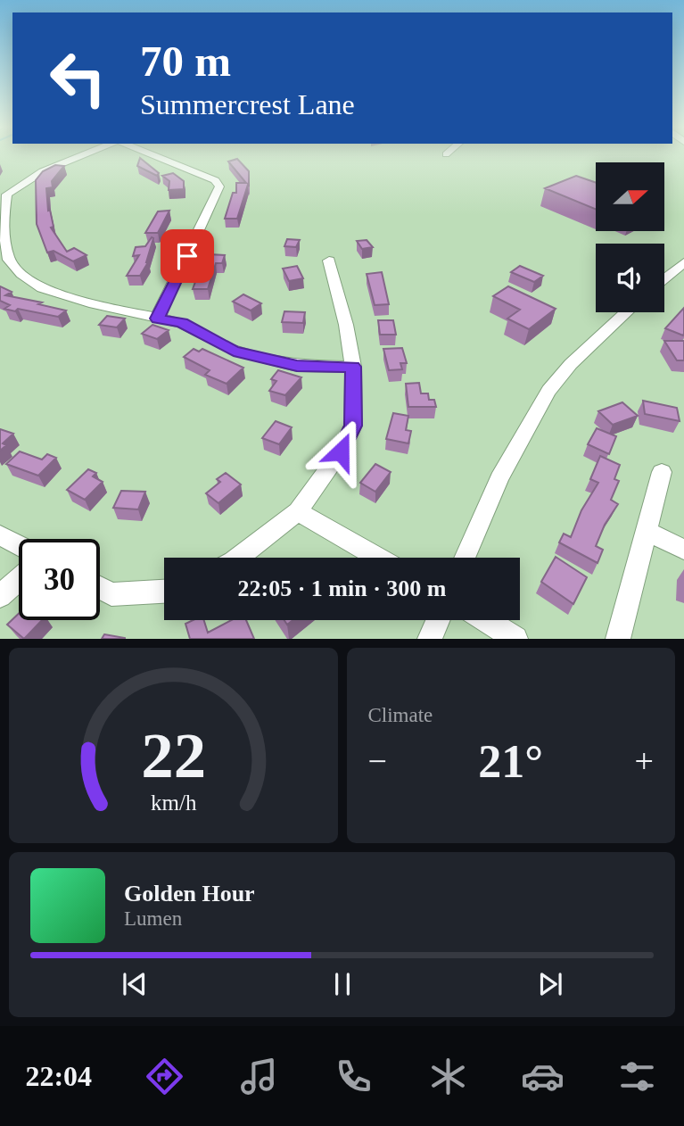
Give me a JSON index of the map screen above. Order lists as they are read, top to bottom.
{
  "north": "right",
  "page": {
    "turn": ["70 m", "Summercrest Lane"],
    "limit": "30",
    "trip": "22:05 · 1 min · 300 m",
    "tile": "Climate",
    "heat": ["−", "21°", "+"],
    "song": ["Golden Hour", "Lumen"],
    "tabs": "22:04",
    "gauge": ["22", "km/h"]
  }
}
